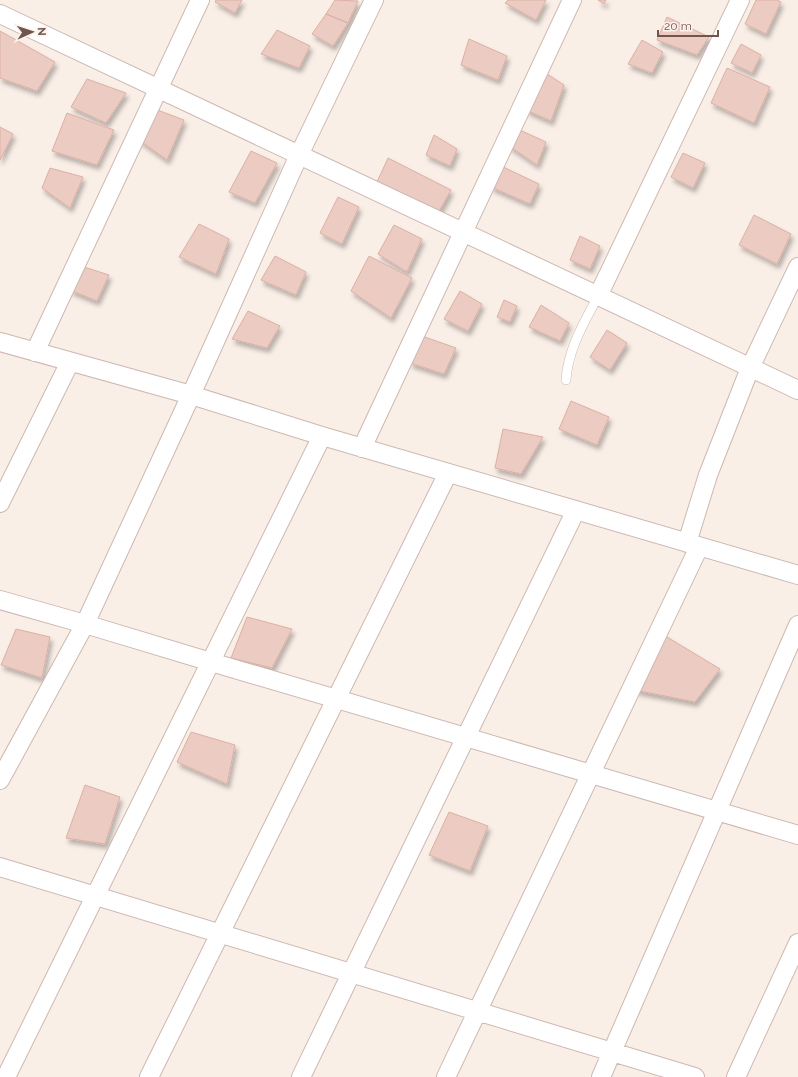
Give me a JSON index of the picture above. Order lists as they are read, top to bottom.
{
  "scale_bar": "20 m",
  "north": "right"
}
